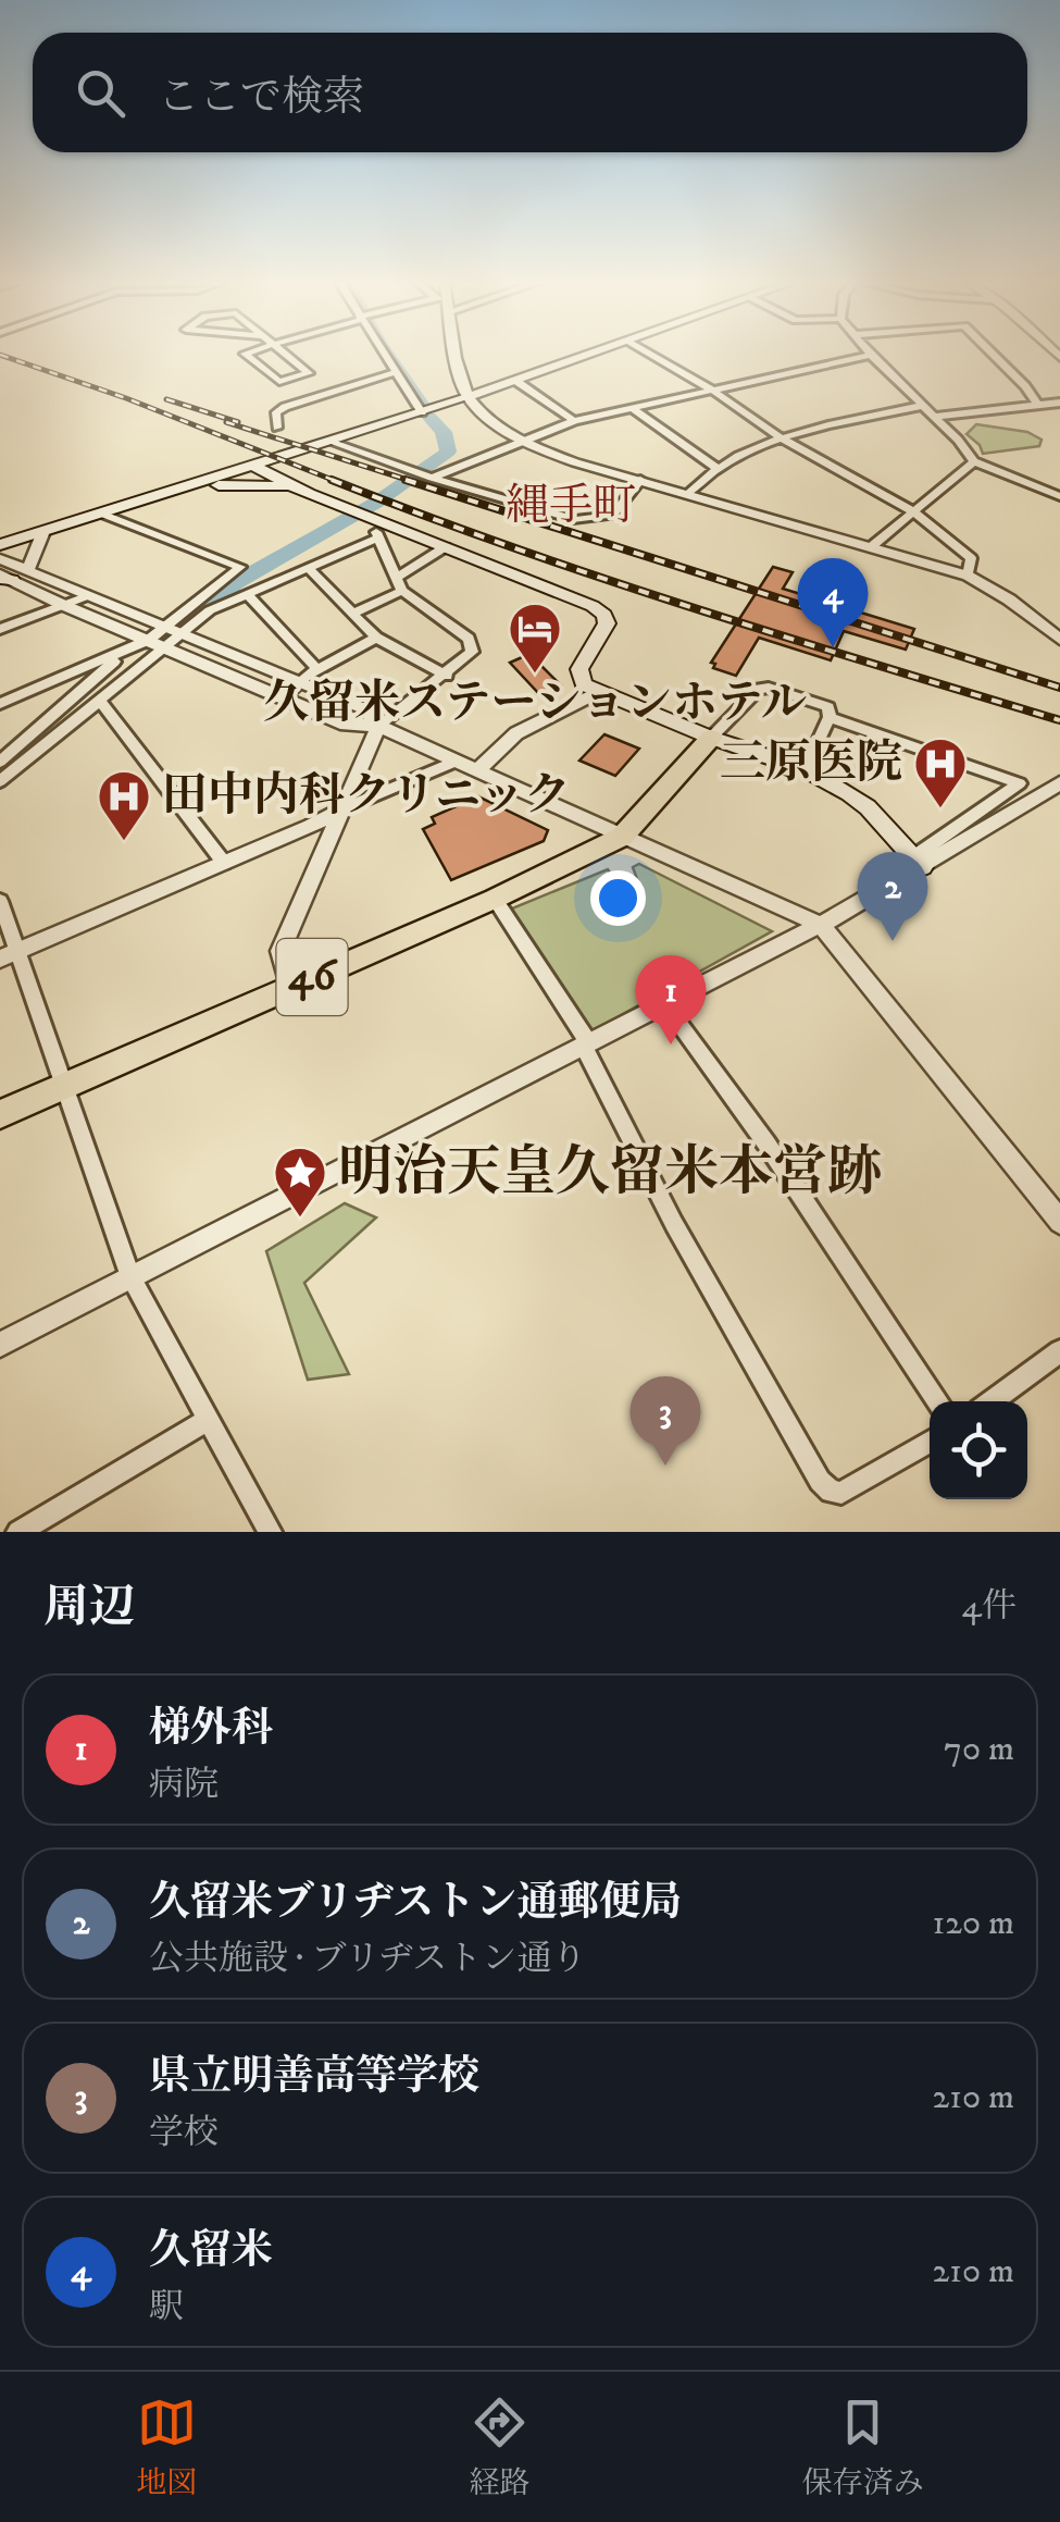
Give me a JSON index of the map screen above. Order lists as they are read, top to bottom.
{
  "streets": {
    "main road": ["46"]
  },
  "districts": ["縄手町"],
  "places": {
    "hotel": ["久留米ステーションホテル"],
    "hospital": ["三原医院", "田中内科クリニック"],
    "place": ["明治天皇久留米本営跡"]
  },
  "page": {
    "search": "ここで検索",
    "pins": [
      "4",
      "2",
      "1",
      "3"
    ],
    "heading": ["周辺", "4件"],
    "list": [
      {
        "mark": "1",
        "name": "梯外科",
        "note": "病院",
        "value": "70 m"
      },
      {
        "mark": "2",
        "name": "久留米ブリヂストン通郵便局",
        "note": "公共施設 · ブリヂストン通り",
        "value": "120 m"
      },
      {
        "mark": "3",
        "name": "県立明善高等学校",
        "note": "学校",
        "value": "210 m"
      },
      {
        "mark": "4",
        "name": "久留米",
        "note": "駅",
        "value": "210 m"
      }
    ],
    "nav": ["地図", "経路", "保存済み"]
  }
}
